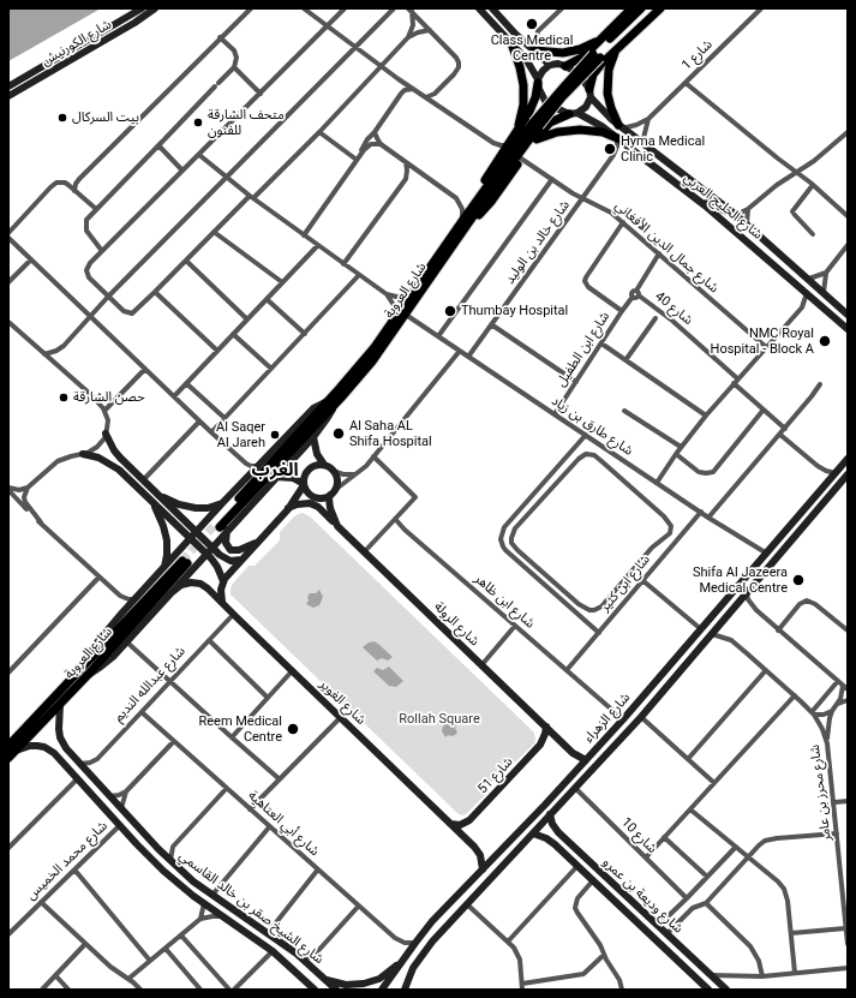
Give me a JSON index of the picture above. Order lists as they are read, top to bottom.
{
  "streets": {
    "main road": ["شارع العروبة"],
    "street": [
      "شارع الكورنيش",
      "شارع 1",
      "شارع الخليج العربي",
      "شارع خالد بن الوليد",
      "شارع جمال الدين الأفغاني",
      "شارع 40",
      "شارع ابن الطفيل",
      "شارع طارق بن زياد",
      "شارع ابن كثير",
      "شارع ابن ظاهر",
      "شارع الرولة",
      "شارع عبدالله النديم",
      "شارع الغوير",
      "شارع الزهراء",
      "شارع 51",
      "شارع محرز بن عامر",
      "شارع أبي العتاهية",
      "شارع 10",
      "شارع محمد الخميس",
      "شارع وديعة بن عمرو",
      "شارع الشيخ صقر بن خالد القاسمي"
    ]
  },
  "crossings": [
    ["شارع 1", "شارع الخليج العربي"],
    ["شارع الخليج العربي", "شارع خالد بن الوليد"],
    ["شارع خالد بن الوليد", "شارع جمال الدين الأفغاني"],
    ["شارع خالد بن الوليد", "شارع طارق بن زياد"],
    ["شارع العروبة", "شارع طارق بن زياد"],
    ["شارع العروبة", "شارع الشيخ صقر بن خالد القاسمي"],
    ["شارع 40", "شارع ابن الطفيل"],
    ["شارع ابن الطفيل", "شارع طارق بن زياد"],
    ["شارع طارق بن زياد", "شارع ابن كثير"],
    ["شارع طارق بن زياد", "شارع الزهراء"],
    ["شارع ابن كثير", "شارع ابن ظاهر"],
    ["شارع ابن ظاهر", "شارع الزهراء"],
    ["شارع الرولة", "شارع الزهراء"],
    ["شارع الرولة", "شارع 51"],
    ["شارع عبدالله النديم", "شارع الغوير"],
    ["شارع عبدالله النديم", "شارع أبي العتاهية"],
    ["شارع عبدالله النديم", "شارع الشيخ صقر بن خالد القاسمي"],
    ["شارع الغوير", "شارع الزهراء"],
    ["شارع الغوير", "شارع 51"],
    ["شارع الزهراء", "شارع محرز بن عامر"],
    ["شارع الزهراء", "شارع أبي العتاهية"],
    ["شارع الزهراء", "شارع 10"],
    ["شارع الزهراء", "شارع وديعة بن عمرو"],
    ["شارع محمد الخميس", "شارع الشيخ صقر بن خالد القاسمي"]
  ],
  "districts": ["الغرب"],
  "parks": ["Rollah Square"],
  "places": [
    "Class Medical Centre",
    "بيت السركال",
    "متحف الشارقة للفنون",
    "Hyma Medical Clinic",
    "Thumbay Hospital",
    "NMC Royal Hospital - Block A",
    "حصن الشارقة",
    "Al Saha AL Shifa Hospital",
    "Al Saqer Al Jareh",
    "Shifa Al Jazeera Medical Centre",
    "Reem Medical Centre"
  ]
}
